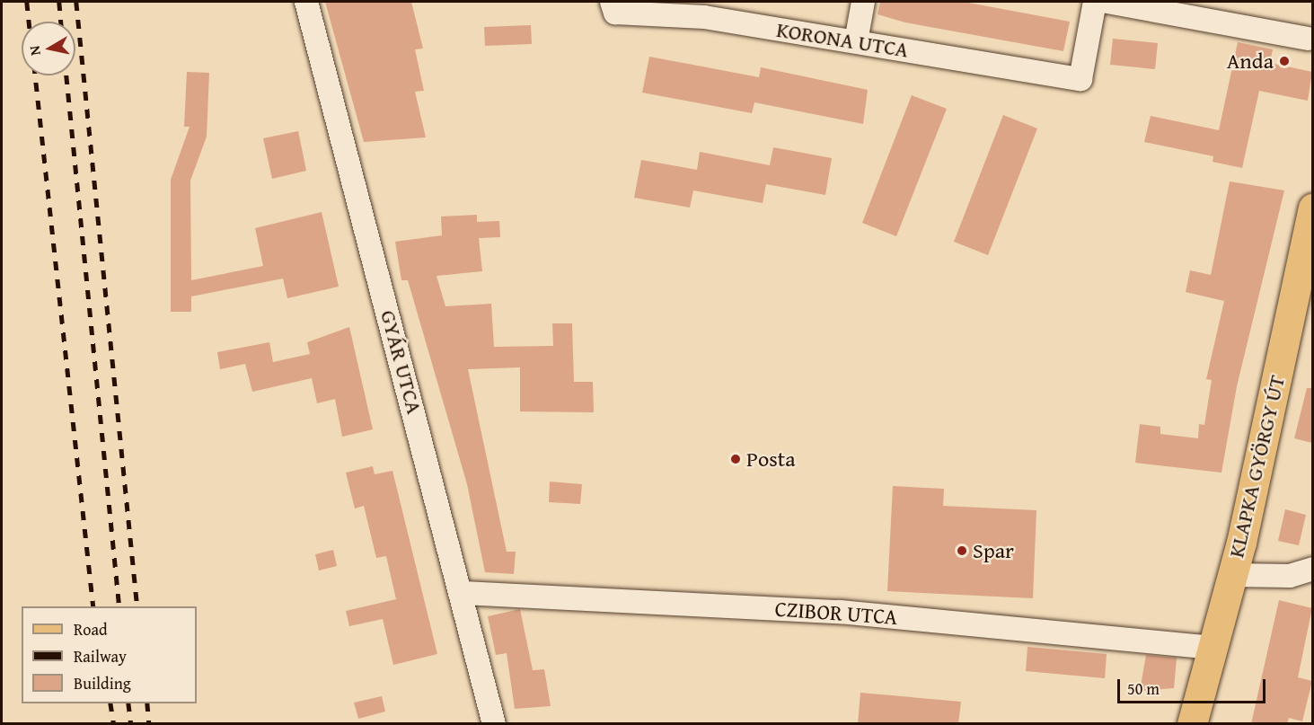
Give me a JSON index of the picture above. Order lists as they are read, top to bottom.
{
  "streets": {
    "main road": ["KLAPKA GYÖRGY ÚT"],
    "street": ["KORONA UTCA", "GYÁR UTCA", "CZIBOR UTCA"]
  },
  "crossings": [
    ["GYÁR UTCA", "CZIBOR UTCA"],
    ["KLAPKA GYÖRGY ÚT", "CZIBOR UTCA"]
  ],
  "places": ["Anda", "Posta", "Spar"],
  "legend": ["Road", "Railway", "Building"],
  "scale_bar": "50 m",
  "north": "left"
}
